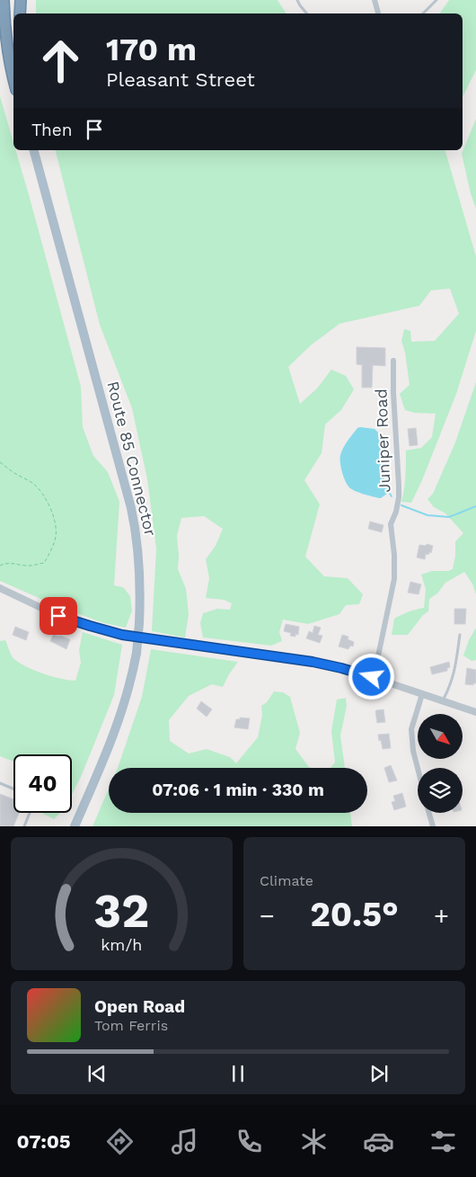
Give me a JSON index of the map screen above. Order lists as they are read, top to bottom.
{
  "streets": {
    "main road": ["Route 85 Connector"],
    "street": ["Juniper Road"]
  },
  "north": "bottom right",
  "page": {
    "turn": ["170 m", "Pleasant Street"],
    "then": "Then",
    "limit": "40",
    "trip": "07:06 · 1 min · 330 m",
    "tile": "Climate",
    "heat": ["−", "20.5°", "+"],
    "song": ["Open Road", "Tom Ferris"],
    "tabs": "07:05",
    "gauge": ["32", "km/h"]
  }
}
